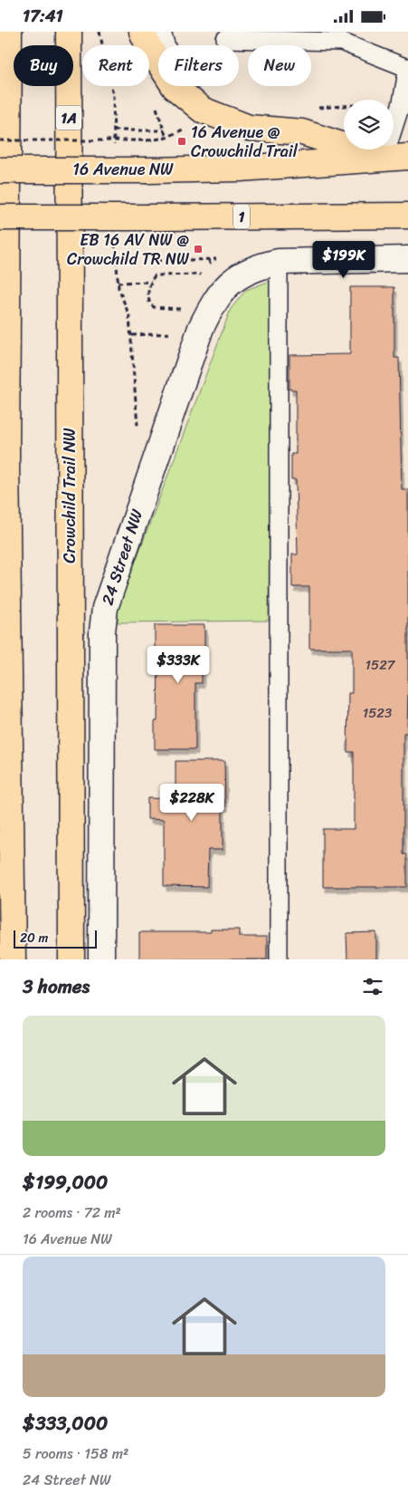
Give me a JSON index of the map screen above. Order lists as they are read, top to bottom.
{
  "streets": {
    "highway": [
      "1A",
      "16 Avenue NW",
      "1",
      "Crowchild Trail NW"
    ],
    "street": ["24 Street NW"]
  },
  "places": {
    "transit": ["16 Avenue @ Crowchild Trail", "EB 16 AV NW @ Crowchild TR NW"]
  },
  "house_numbers": ["1527", "1523"],
  "scale_bar": "20 m",
  "page": {
    "status": "17:41",
    "chip": [
      "Buy",
      "Rent",
      "Filters",
      "New"
    ],
    "price": ["$199K", "$333K", "$228K"],
    "scale": "20 m",
    "heading": "3 homes",
    "list": [
      {
        "name": "$199,000",
        "note": "2 rooms · 72 m² · 16 Avenue NW"
      },
      {
        "name": "$333,000",
        "note": "5 rooms · 158 m² · 24 Street NW"
      }
    ]
  }
}
